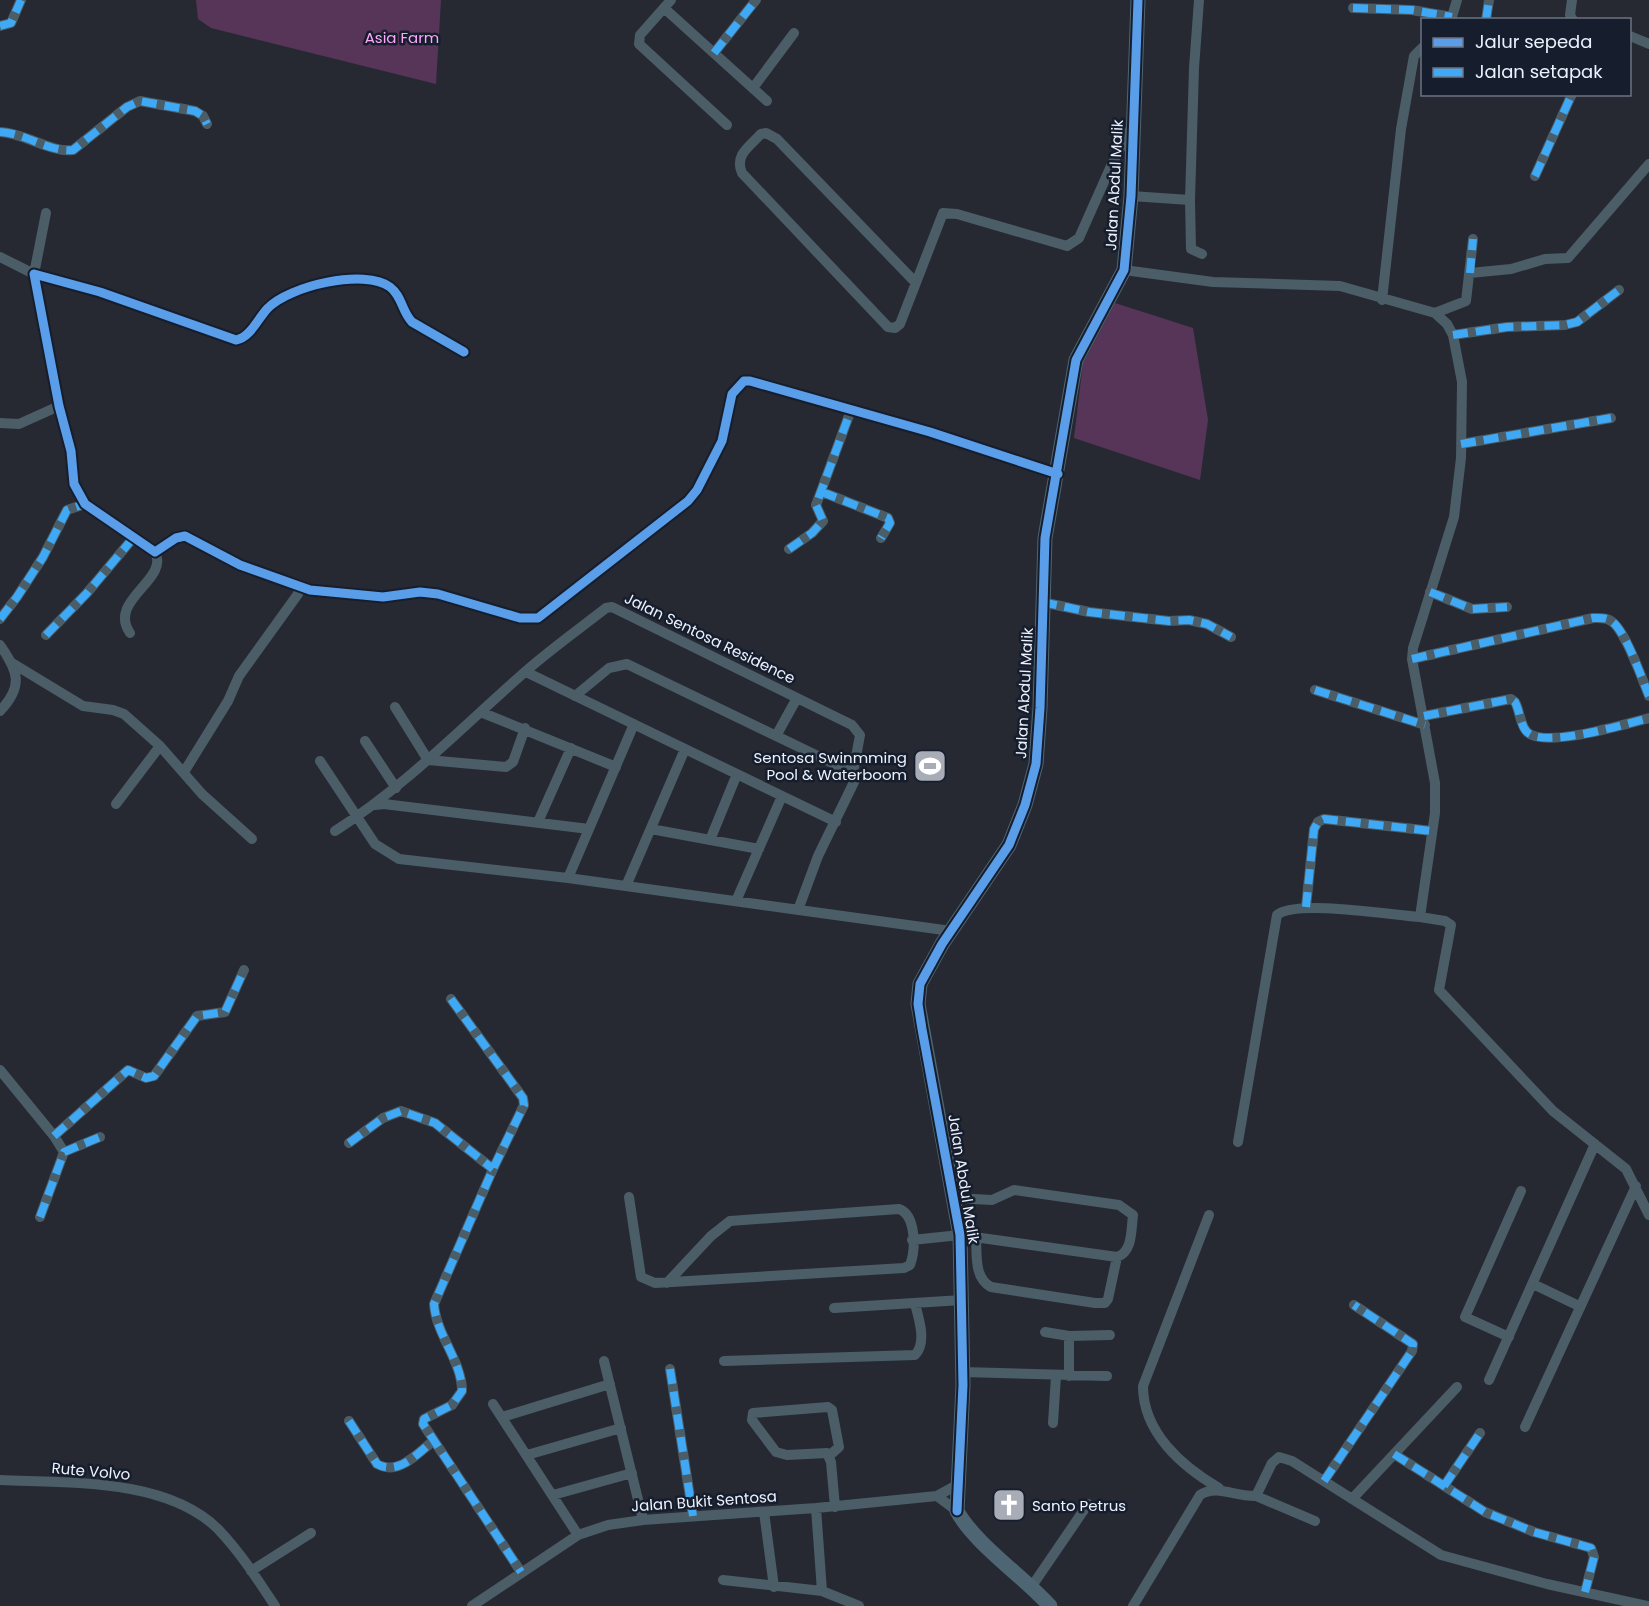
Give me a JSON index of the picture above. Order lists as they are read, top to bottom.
{
  "streets": {
    "street": [
      "Jalan Abdul Malik",
      "Jalan Sentosa Residence",
      "Rute Volvo",
      "Jalan Bukit Sentosa"
    ]
  },
  "crossings": [
    ["Jalan Abdul Malik", "Jalan Bukit Sentosa"]
  ],
  "parks": ["Asia Farm"],
  "places": {
    "sports": ["Sentosa Swinmming Pool & Waterboom"],
    "church": ["Santo Petrus"]
  },
  "legend": ["Jalur sepeda", "Jalan setapak"]
}
